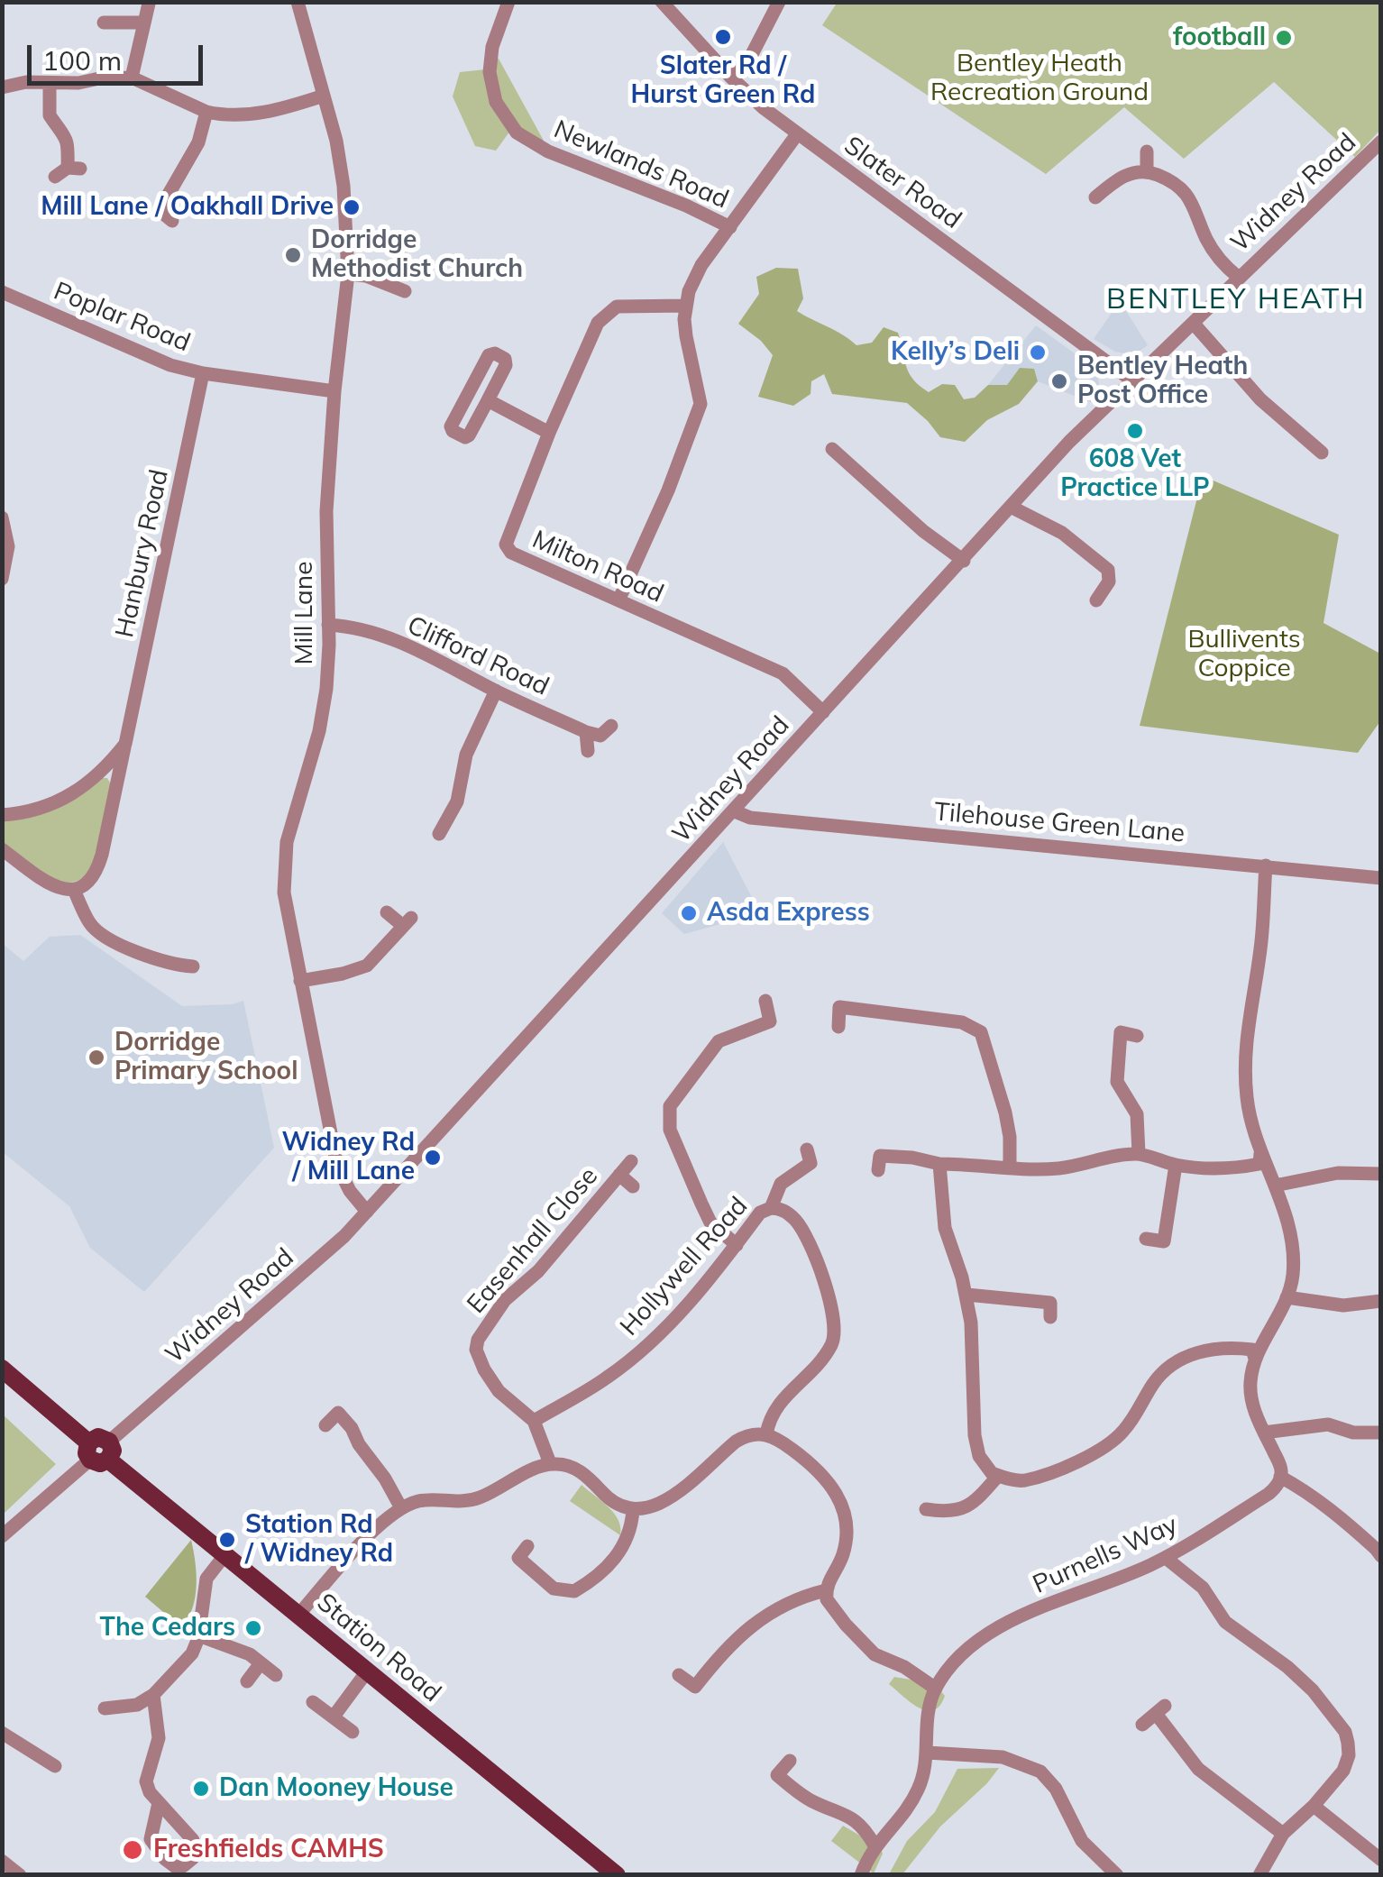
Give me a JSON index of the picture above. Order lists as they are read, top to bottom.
{
  "streets": {
    "main road": ["Station Road"],
    "street": [
      "Newlands Road",
      "Slater Road",
      "Widney Road",
      "Poplar Road",
      "Hanbury Road",
      "Milton Road",
      "Mill Lane",
      "Clifford Road",
      "Tilehouse Green Lane",
      "Easenhall Close",
      "Hollywell Road",
      "Purnells Way"
    ]
  },
  "crossings": [
    ["Slater Road", "Widney Road"],
    ["Widney Road", "Milton Road"],
    ["Widney Road", "Mill Lane"],
    ["Widney Road", "Tilehouse Green Lane"],
    ["Widney Road", "Station Road"],
    ["Poplar Road", "Hanbury Road"],
    ["Poplar Road", "Mill Lane"],
    ["Mill Lane", "Clifford Road"],
    ["Easenhall Close", "Hollywell Road"]
  ],
  "districts": ["BENTLEY HEATH"],
  "parks": ["Bentley Heath Recreation Ground", "Bullivents Coppice"],
  "places": [
    "Slater Rd / Hurst Green Rd",
    "football",
    "Mill Lane / Oakhall Drive",
    "Dorridge Methodist Church",
    "Kelly’s Deli",
    "Bentley Heath Post Office",
    "608 Vet Practice LLP",
    "Asda Express",
    "Dorridge Primary School",
    "Widney Rd / Mill Lane",
    "Station Rd / Widney Rd",
    "The Cedars",
    "Dan Mooney House",
    "Freshfields CAMHS"
  ],
  "scale_bar": "100 m"
}
